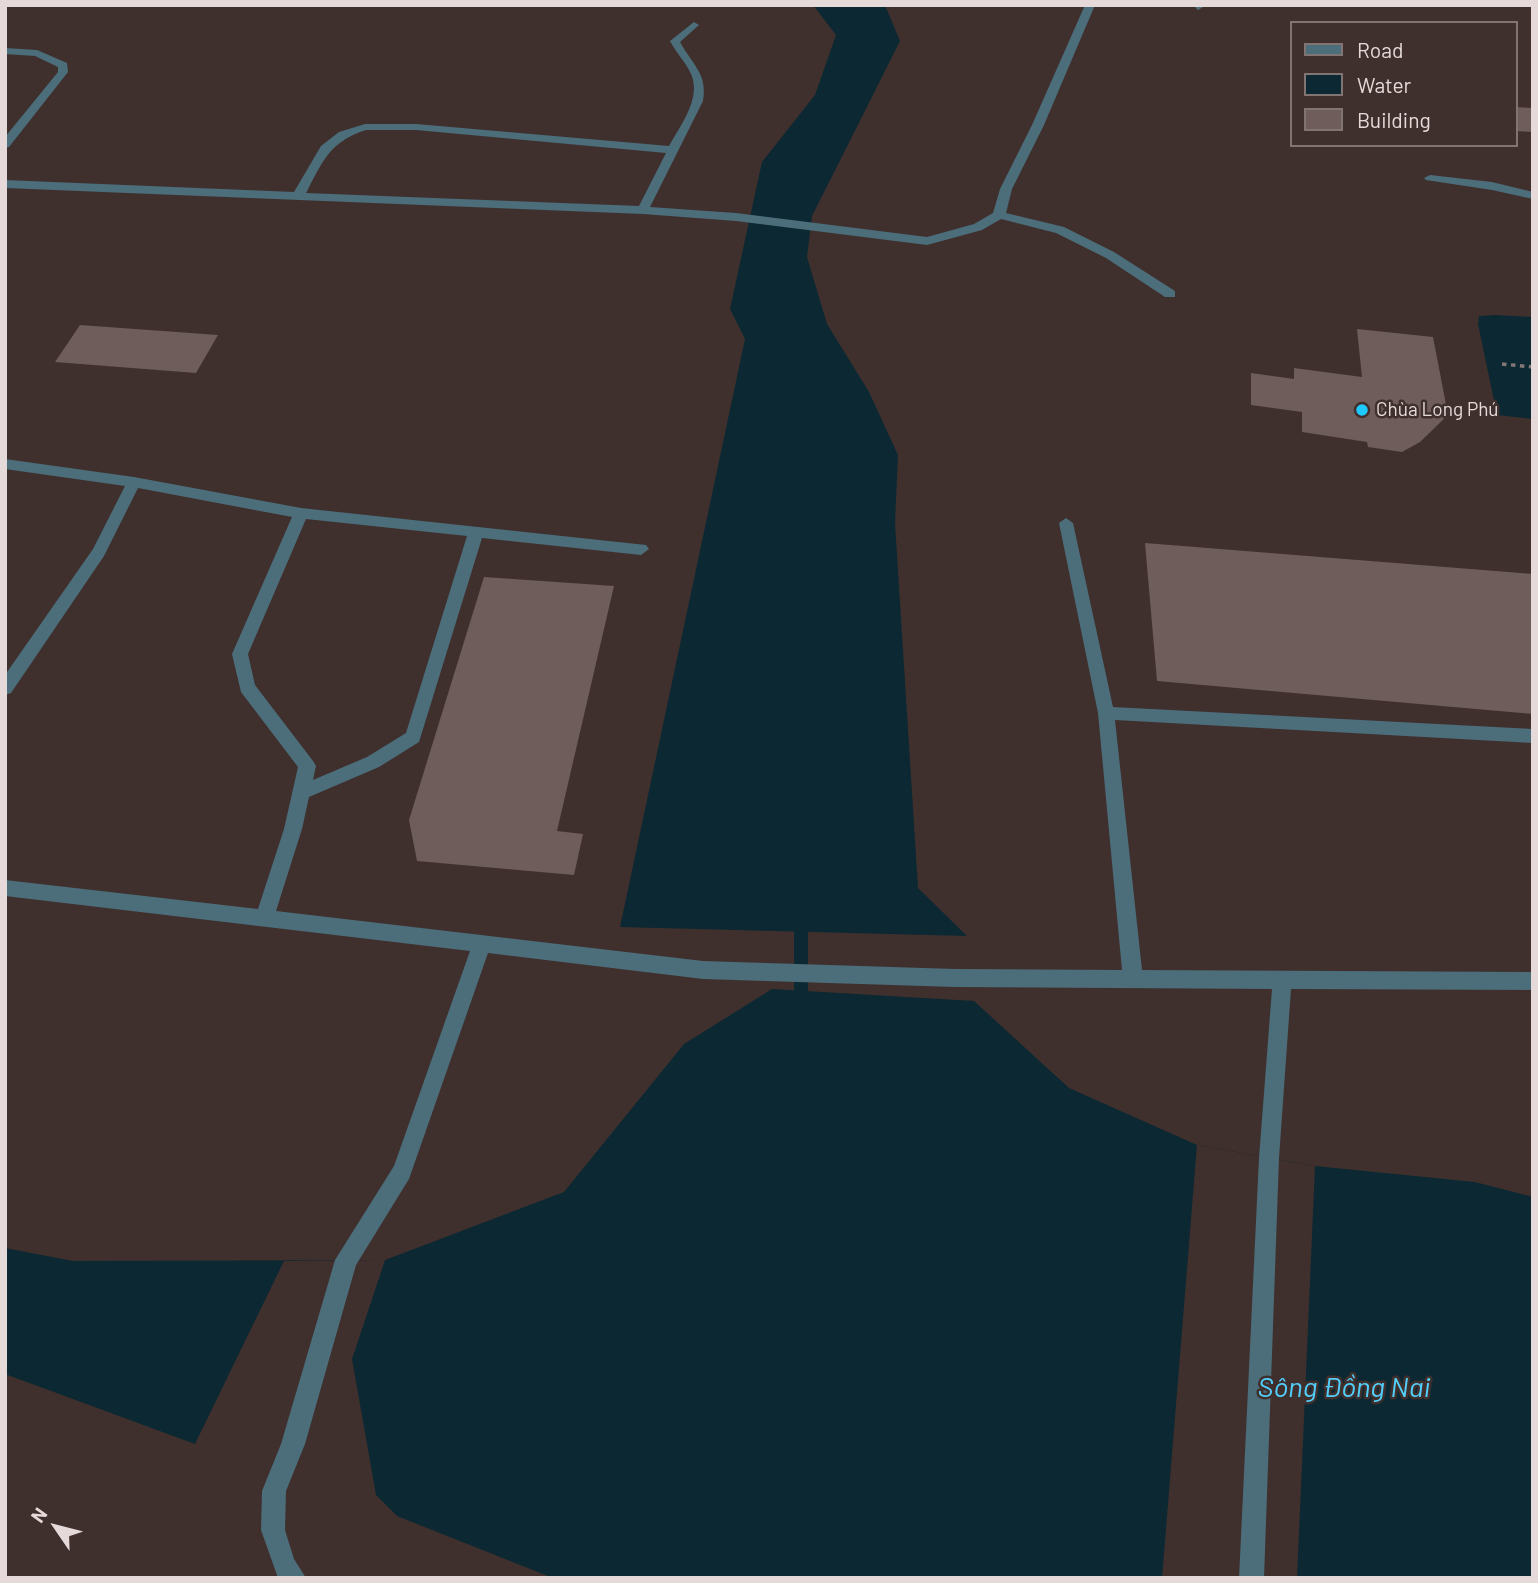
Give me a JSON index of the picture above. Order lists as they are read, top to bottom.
{
  "water": ["Sông Đồng Nai"],
  "places": ["Chùa Long Phú"],
  "legend": ["Road", "Water", "Building"],
  "north": "top left"
}
